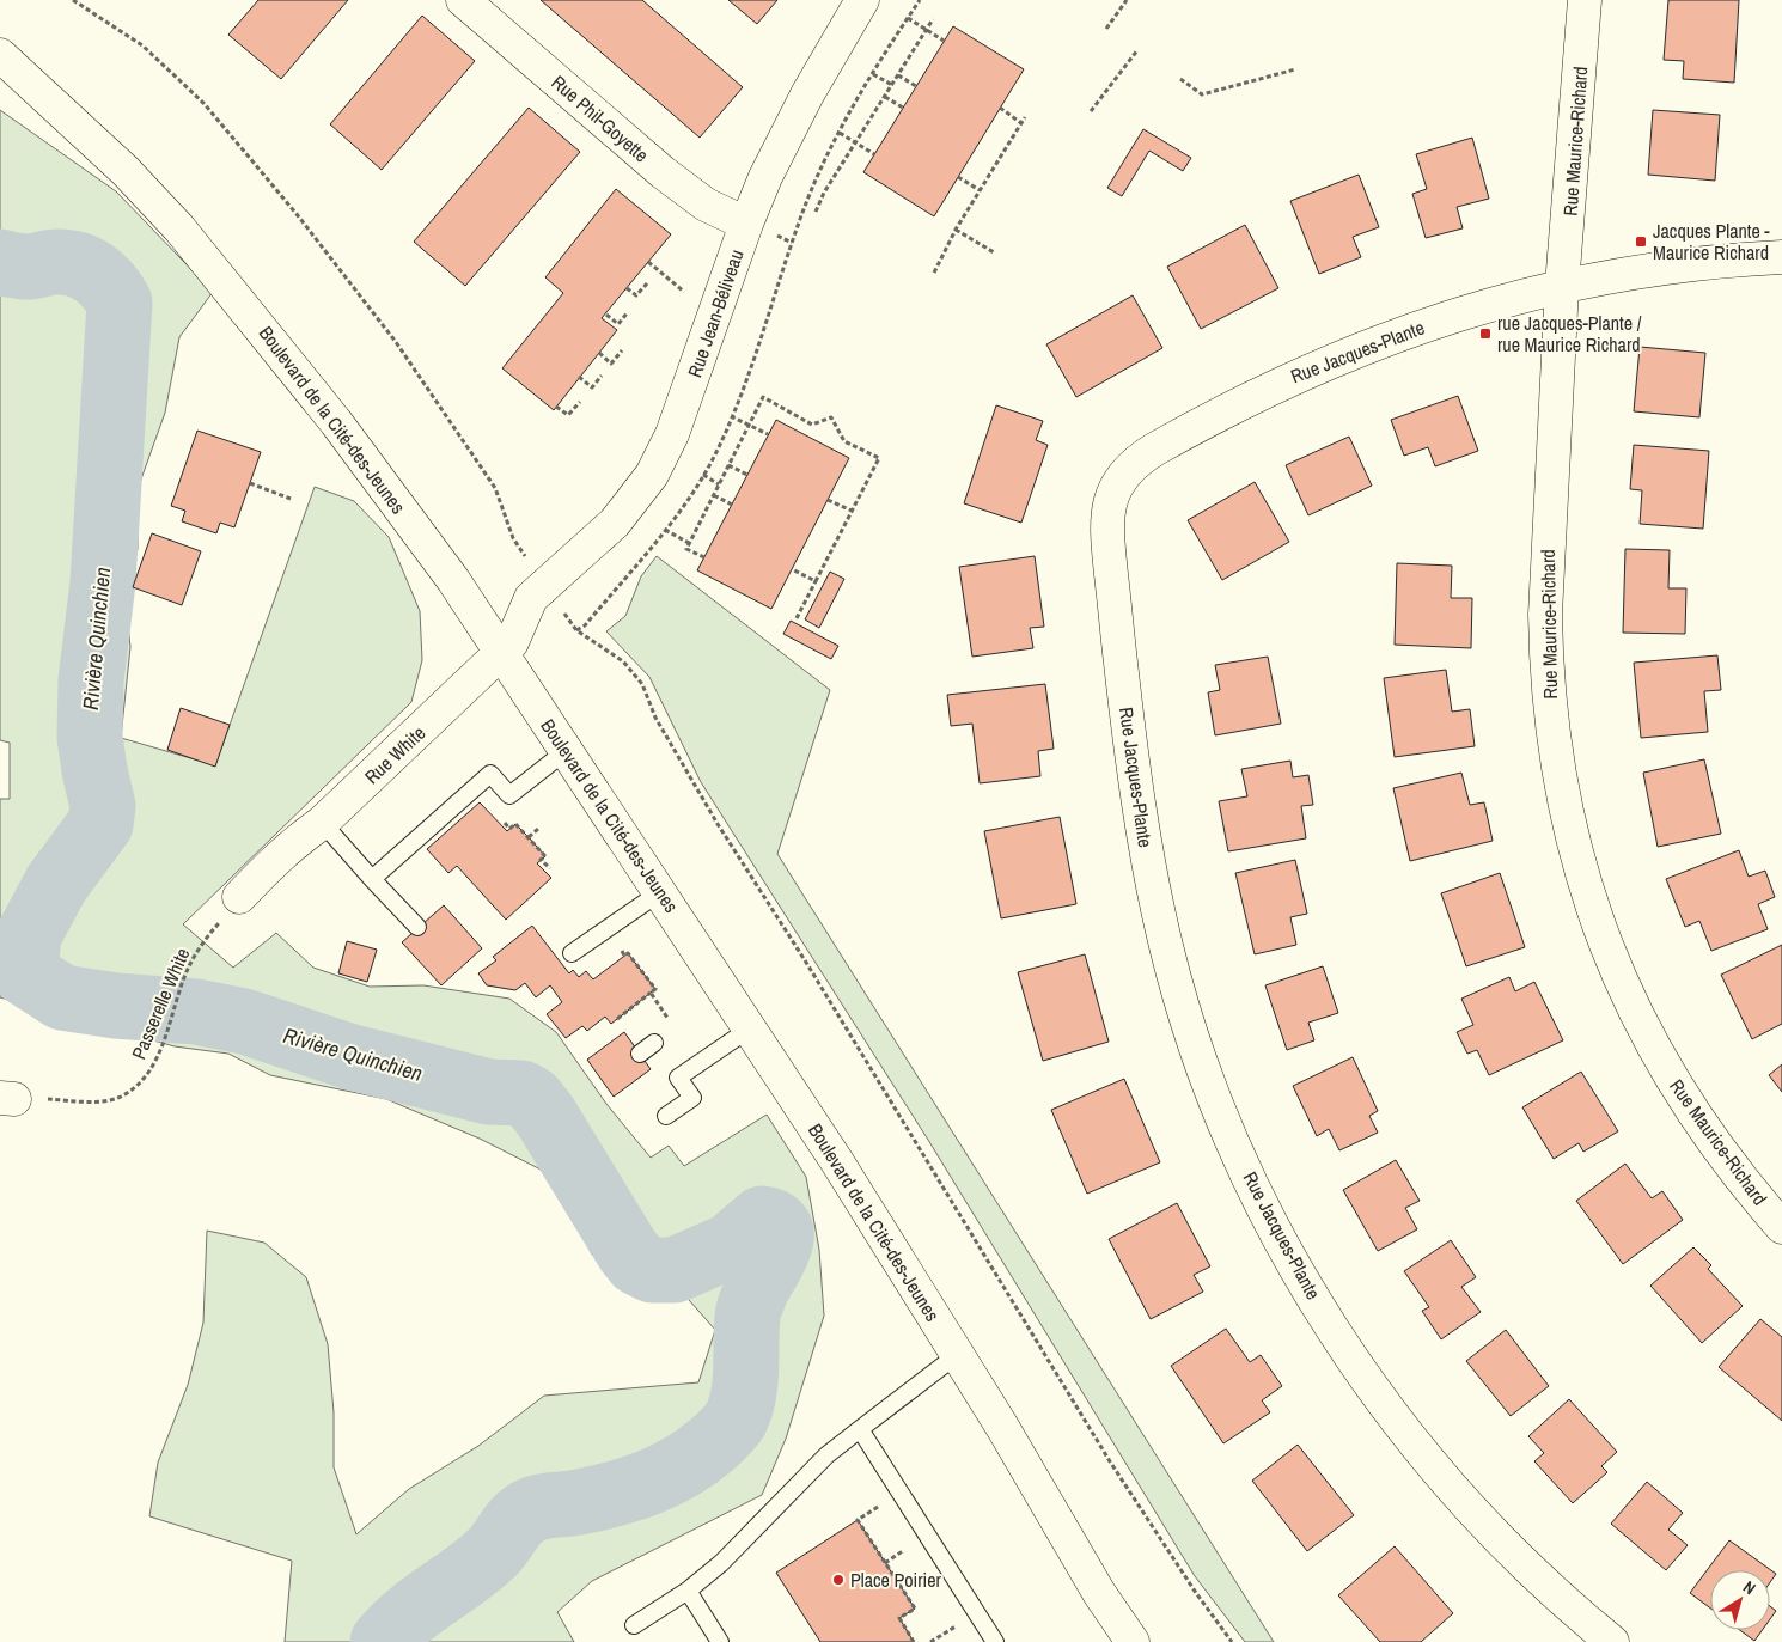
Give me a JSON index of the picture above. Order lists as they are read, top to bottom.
{
  "streets": {
    "street": [
      "Rue Phil-Goyette",
      "Rue Maurice-Richard",
      "Rue Jean-Béliveau",
      "Rue Jacques-Plante",
      "Boulevard de la Cité-des-Jeunes",
      "Rue White"
    ],
    "path": ["Passerelle White"]
  },
  "crossings": [
    ["Rue Phil-Goyette", "Rue Jean-Béliveau"],
    ["Rue Maurice-Richard", "Rue Jacques-Plante"],
    ["Rue Jean-Béliveau", "Rue White"],
    ["Boulevard de la Cité-des-Jeunes", "Rue White"],
    ["Rue White", "Passerelle White"]
  ],
  "water": ["Rivière Quinchien"],
  "places": {
    "transit": ["Jacques Plante - Maurice Richard", "rue Jacques-Plante / rue Maurice Richard"],
    "other": ["Place Poirier"]
  },
  "north": "top right"
}
